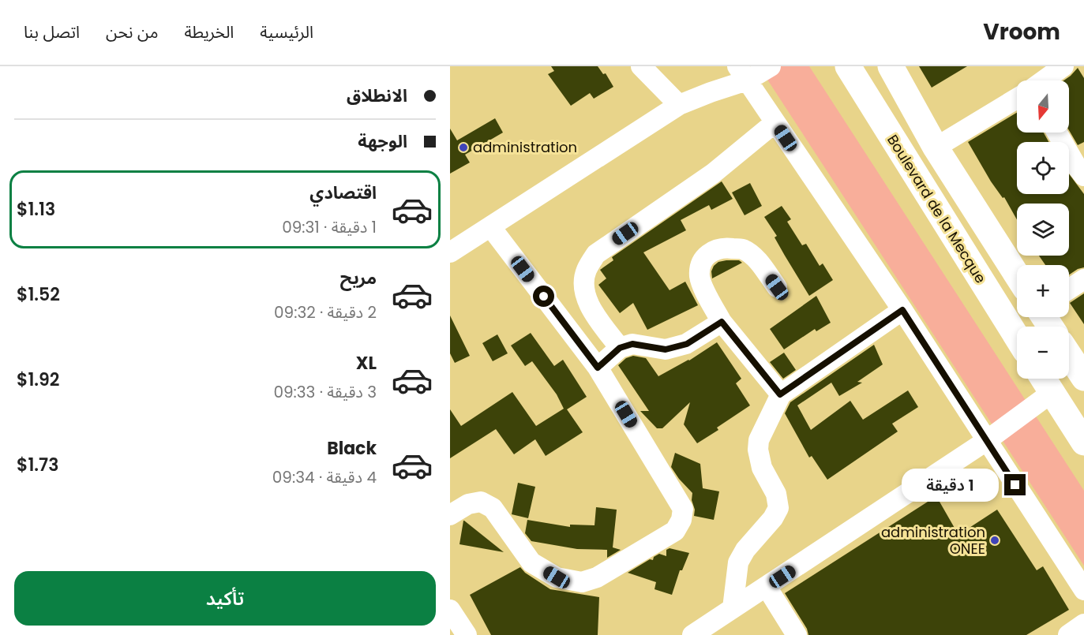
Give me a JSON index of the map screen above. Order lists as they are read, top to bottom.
{
  "streets": {
    "main road": ["Boulevard de la Mecque"]
  },
  "places": ["administration", "administration ONEE"],
  "north": "bottom",
  "page": {
    "header": "Vroom",
    "nav": [
      "الرئيسية",
      "الخريطة",
      "من نحن",
      "اتصل بنا"
    ],
    "banner": ["الانطلاق", "الوجهة"],
    "map_buttons": ["+", "−"],
    "list": [
      {
        "name": "اقتصادي",
        "note": "1 دقيقة · 09:31",
        "value": "$1.13"
      },
      {
        "name": "مريح",
        "note": "2 دقيقة · 09:32",
        "value": "$1.52"
      },
      {
        "name": "XL",
        "note": "3 دقيقة · 09:33",
        "value": "$1.92"
      },
      {
        "name": "Black",
        "note": "4 دقيقة · 09:34",
        "value": "$1.73"
      }
    ],
    "bubble": "1 دقيقة",
    "buttons": "تأكيد"
  }
}
